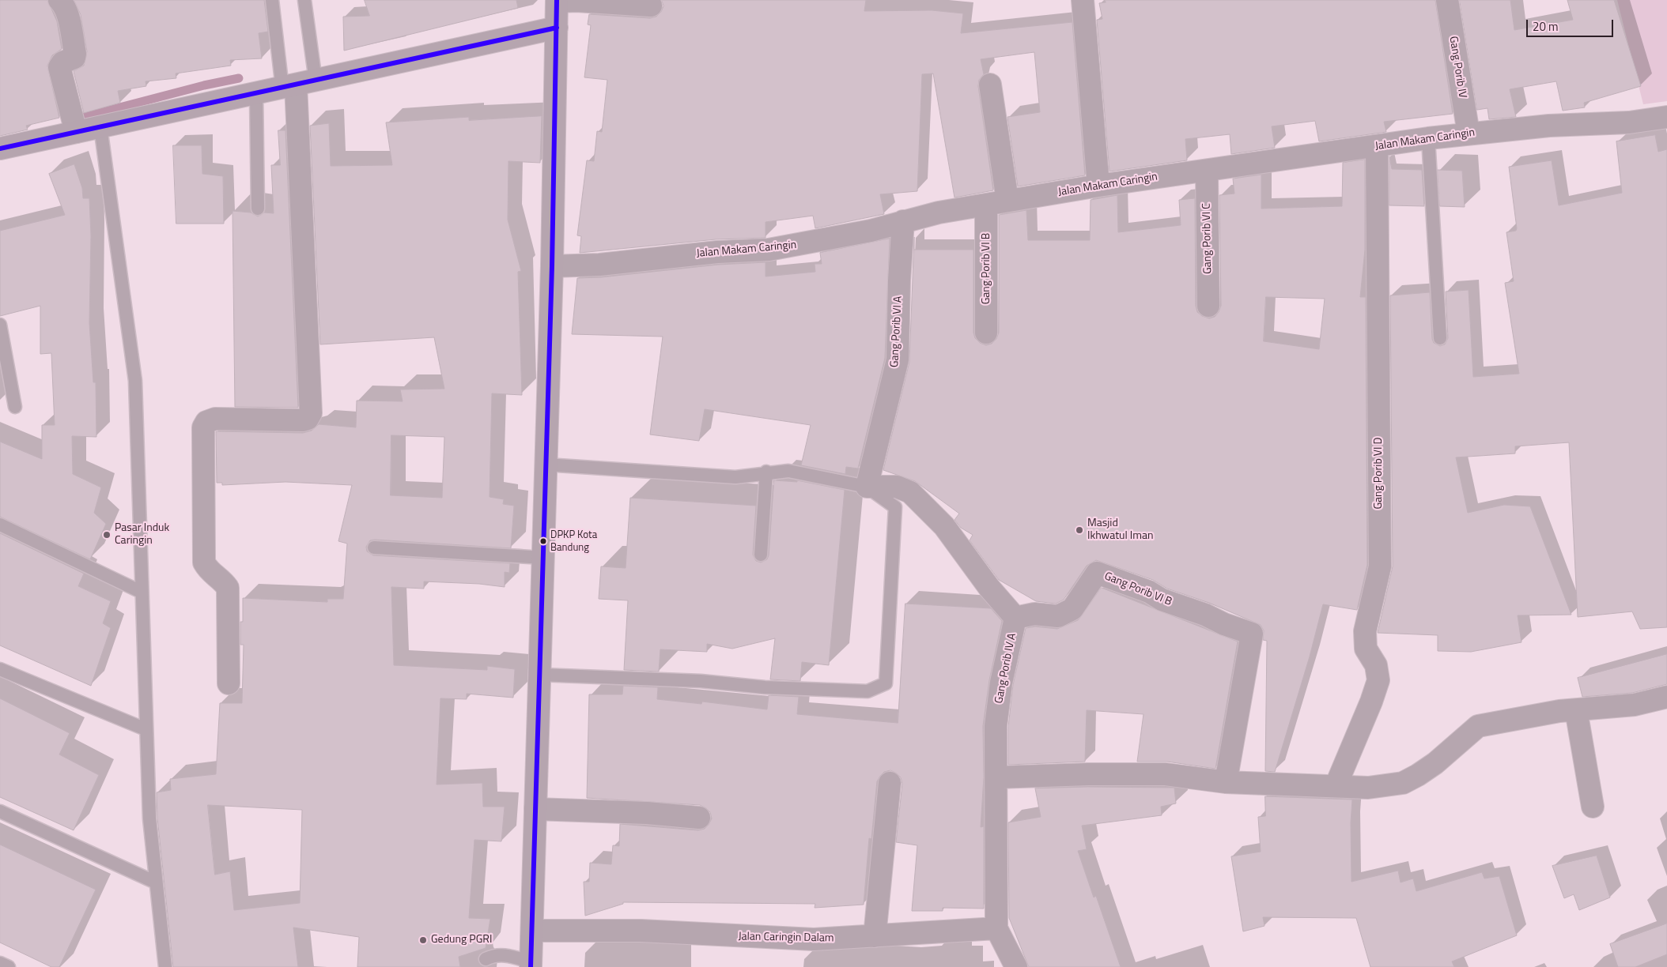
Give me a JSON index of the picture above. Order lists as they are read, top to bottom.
{
  "streets": {
    "street": [
      "Gang Porib IV",
      "Jalan Makam Caringin",
      "Gang Porib VI C",
      "Gang Porib VI B",
      "Gang Porib VI A",
      "Gang Porib VI D",
      "Gang Porib IV A",
      "Jalan Caringin Dalam"
    ]
  },
  "crossings": [
    ["Gang Porib IV", "Jalan Makam Caringin"],
    ["Jalan Makam Caringin", "Gang Porib VI C"],
    ["Jalan Makam Caringin", "Gang Porib VI B"],
    ["Jalan Makam Caringin", "Gang Porib VI A"],
    ["Jalan Makam Caringin", "Gang Porib VI D"],
    ["Gang Porib VI B", "Gang Porib IV A"],
    ["Gang Porib VI A", "Gang Porib IV A"],
    ["Gang Porib IV A", "Jalan Caringin Dalam"]
  ],
  "places": [
    "Masjid Ikhwatul Iman",
    "Pasar Induk Caringin",
    "DPKP Kota Bandung",
    "Gedung PGRI"
  ],
  "scale_bar": "20 m"
}
